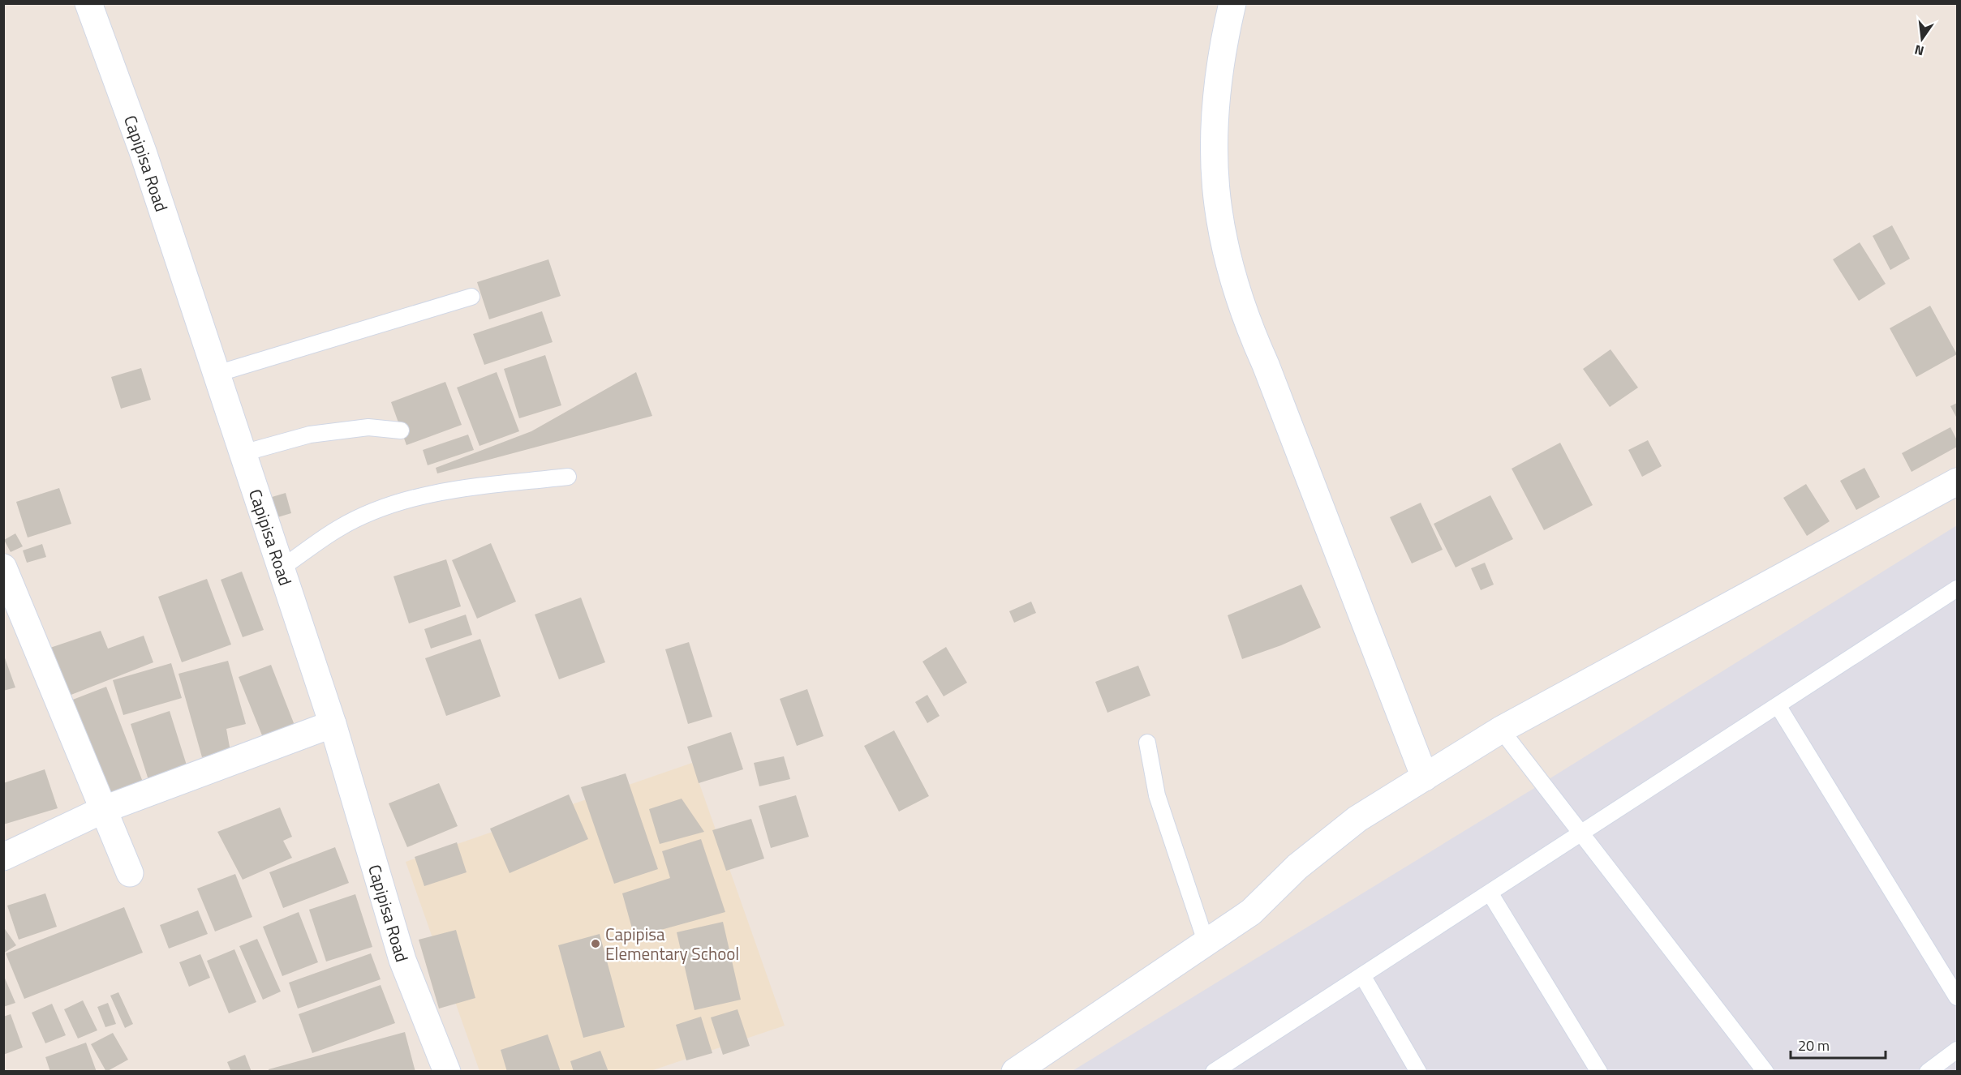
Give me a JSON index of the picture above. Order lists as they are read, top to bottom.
{
  "streets": {
    "street": ["Capipisa Road"]
  },
  "places": ["Capipisa Elementary School"],
  "scale_bar": "20 m",
  "north": "bottom"
}
